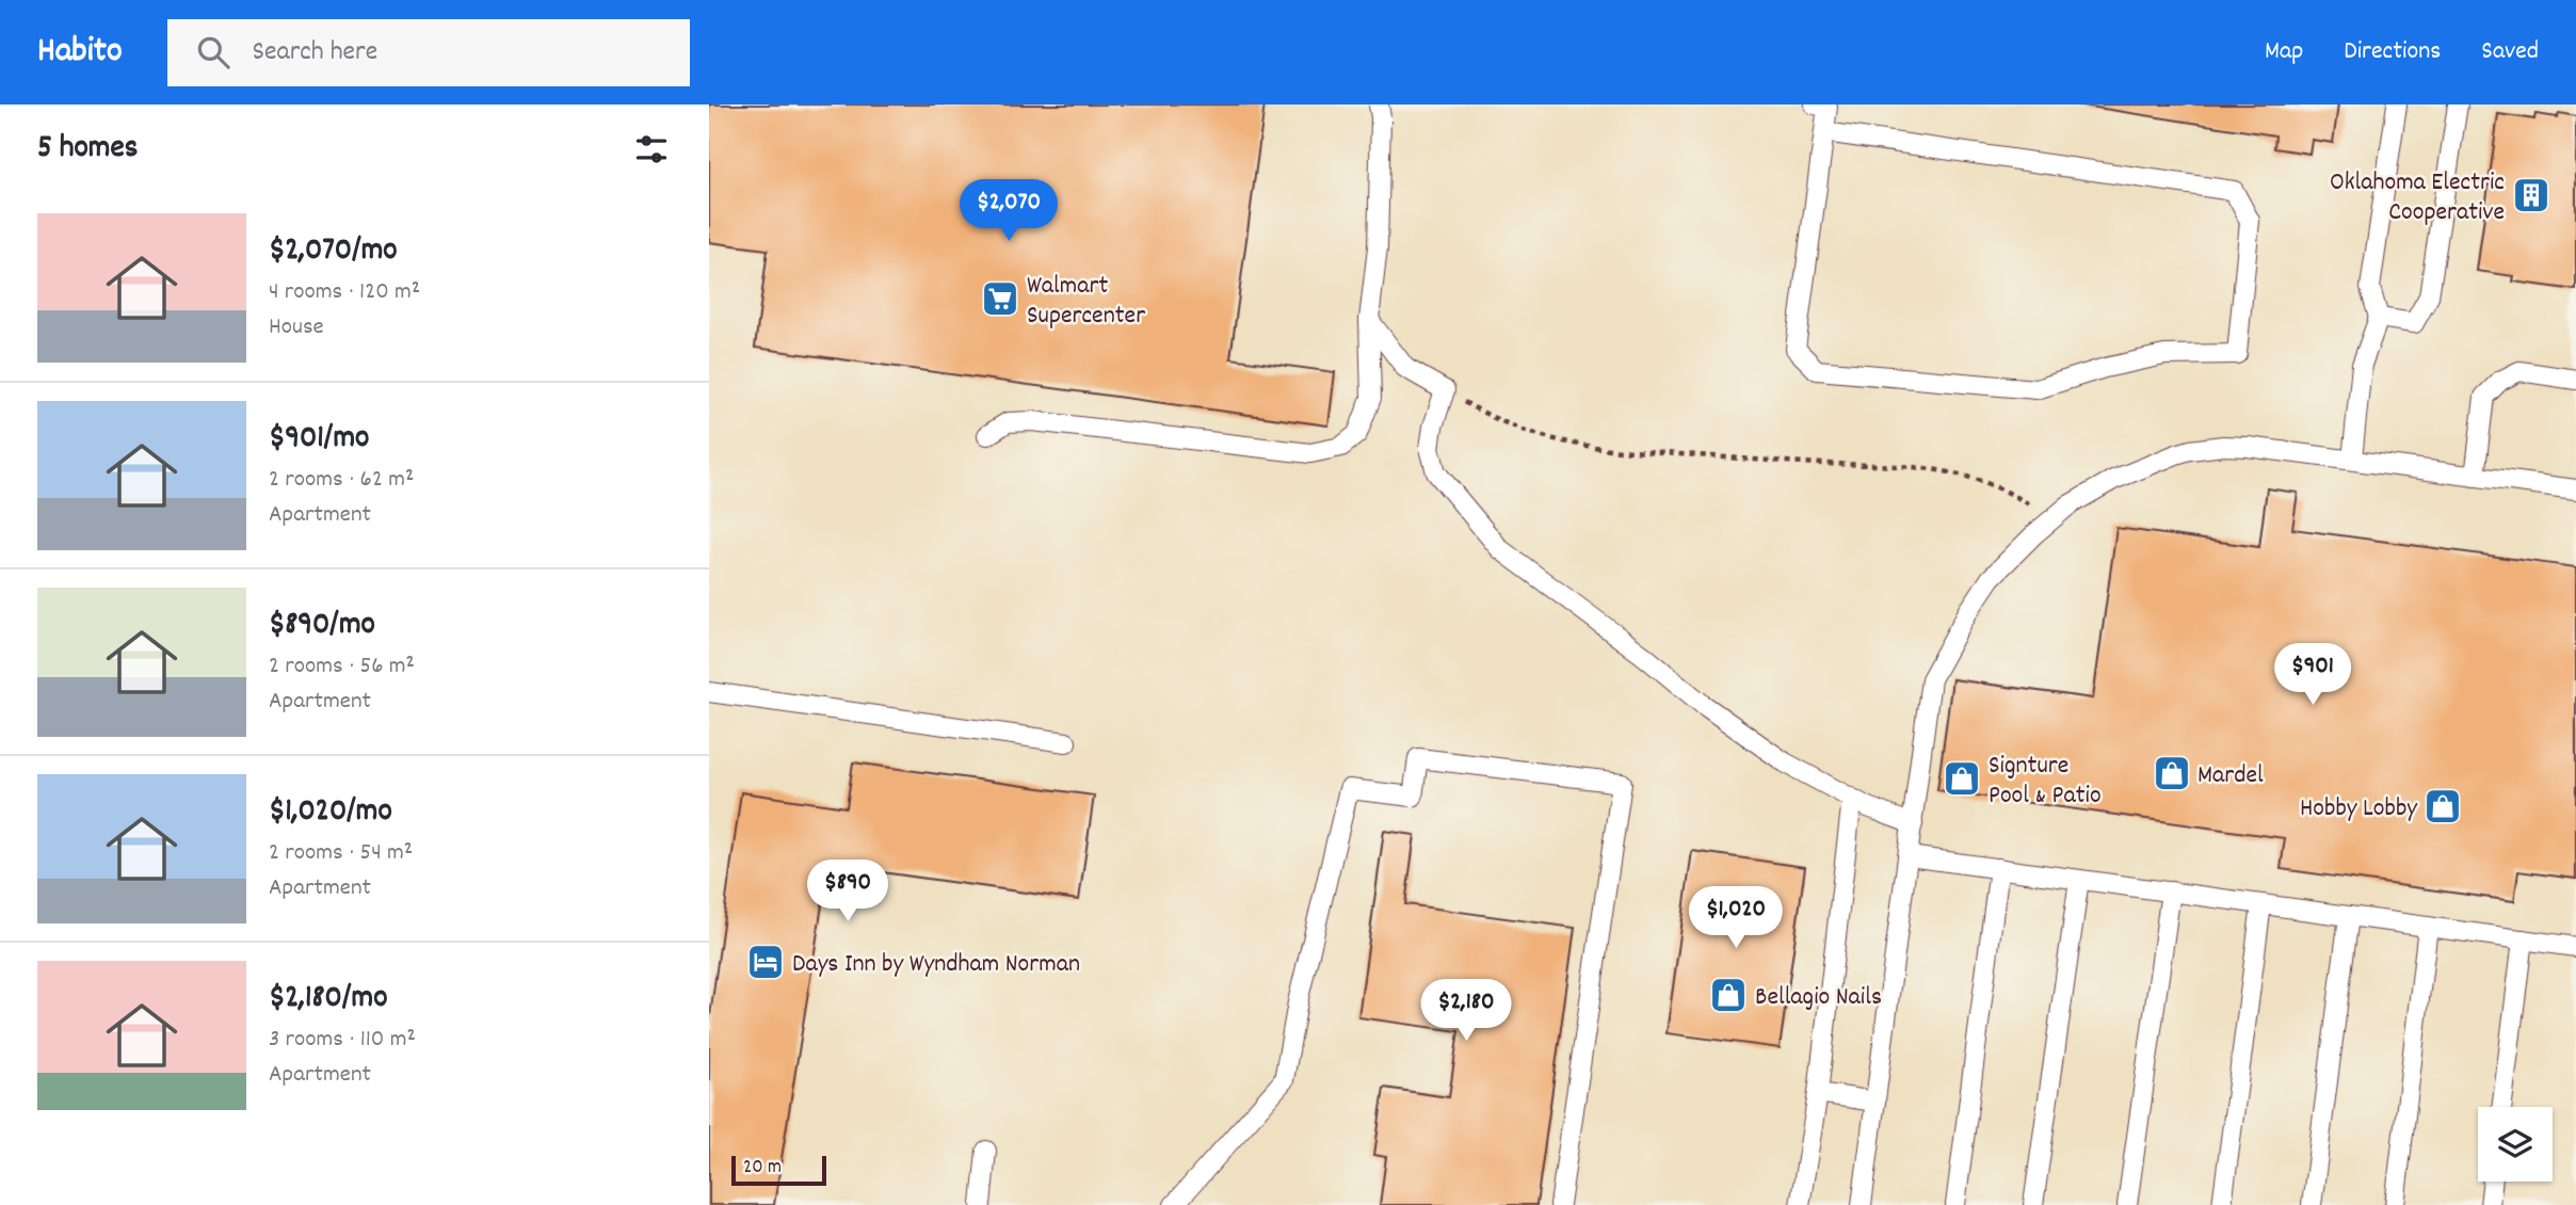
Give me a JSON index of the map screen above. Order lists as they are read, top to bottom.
{
  "places": {
    "building": ["Oklahoma Electric Cooperative"],
    "supermarket": ["Walmart Supercenter"],
    "shop": [
      "Mardel",
      "Signture Pool & Patio",
      "Hobby Lobby",
      "Bellagio Nails"
    ],
    "hotel": ["Days Inn by Wyndham Norman"]
  },
  "scale_bar": "20 m",
  "page": {
    "header": "Habito",
    "search": "Search here",
    "nav": ["Map", "Directions", "Saved"],
    "heading": "5 homes",
    "price": [
      "$2,070",
      "$901",
      "$890",
      "$1,020",
      "$2,180"
    ],
    "list": [
      {
        "name": "$2,070/mo",
        "note": "4 rooms · 120 m² · House"
      },
      {
        "name": "$901/mo",
        "note": "2 rooms · 62 m² · Apartment"
      },
      {
        "name": "$890/mo",
        "note": "2 rooms · 56 m² · Apartment"
      },
      {
        "name": "$1,020/mo",
        "note": "2 rooms · 54 m² · Apartment"
      },
      {
        "name": "$2,180/mo",
        "note": "3 rooms · 110 m² · Apartment"
      }
    ],
    "scale": "20 m"
  }
}
